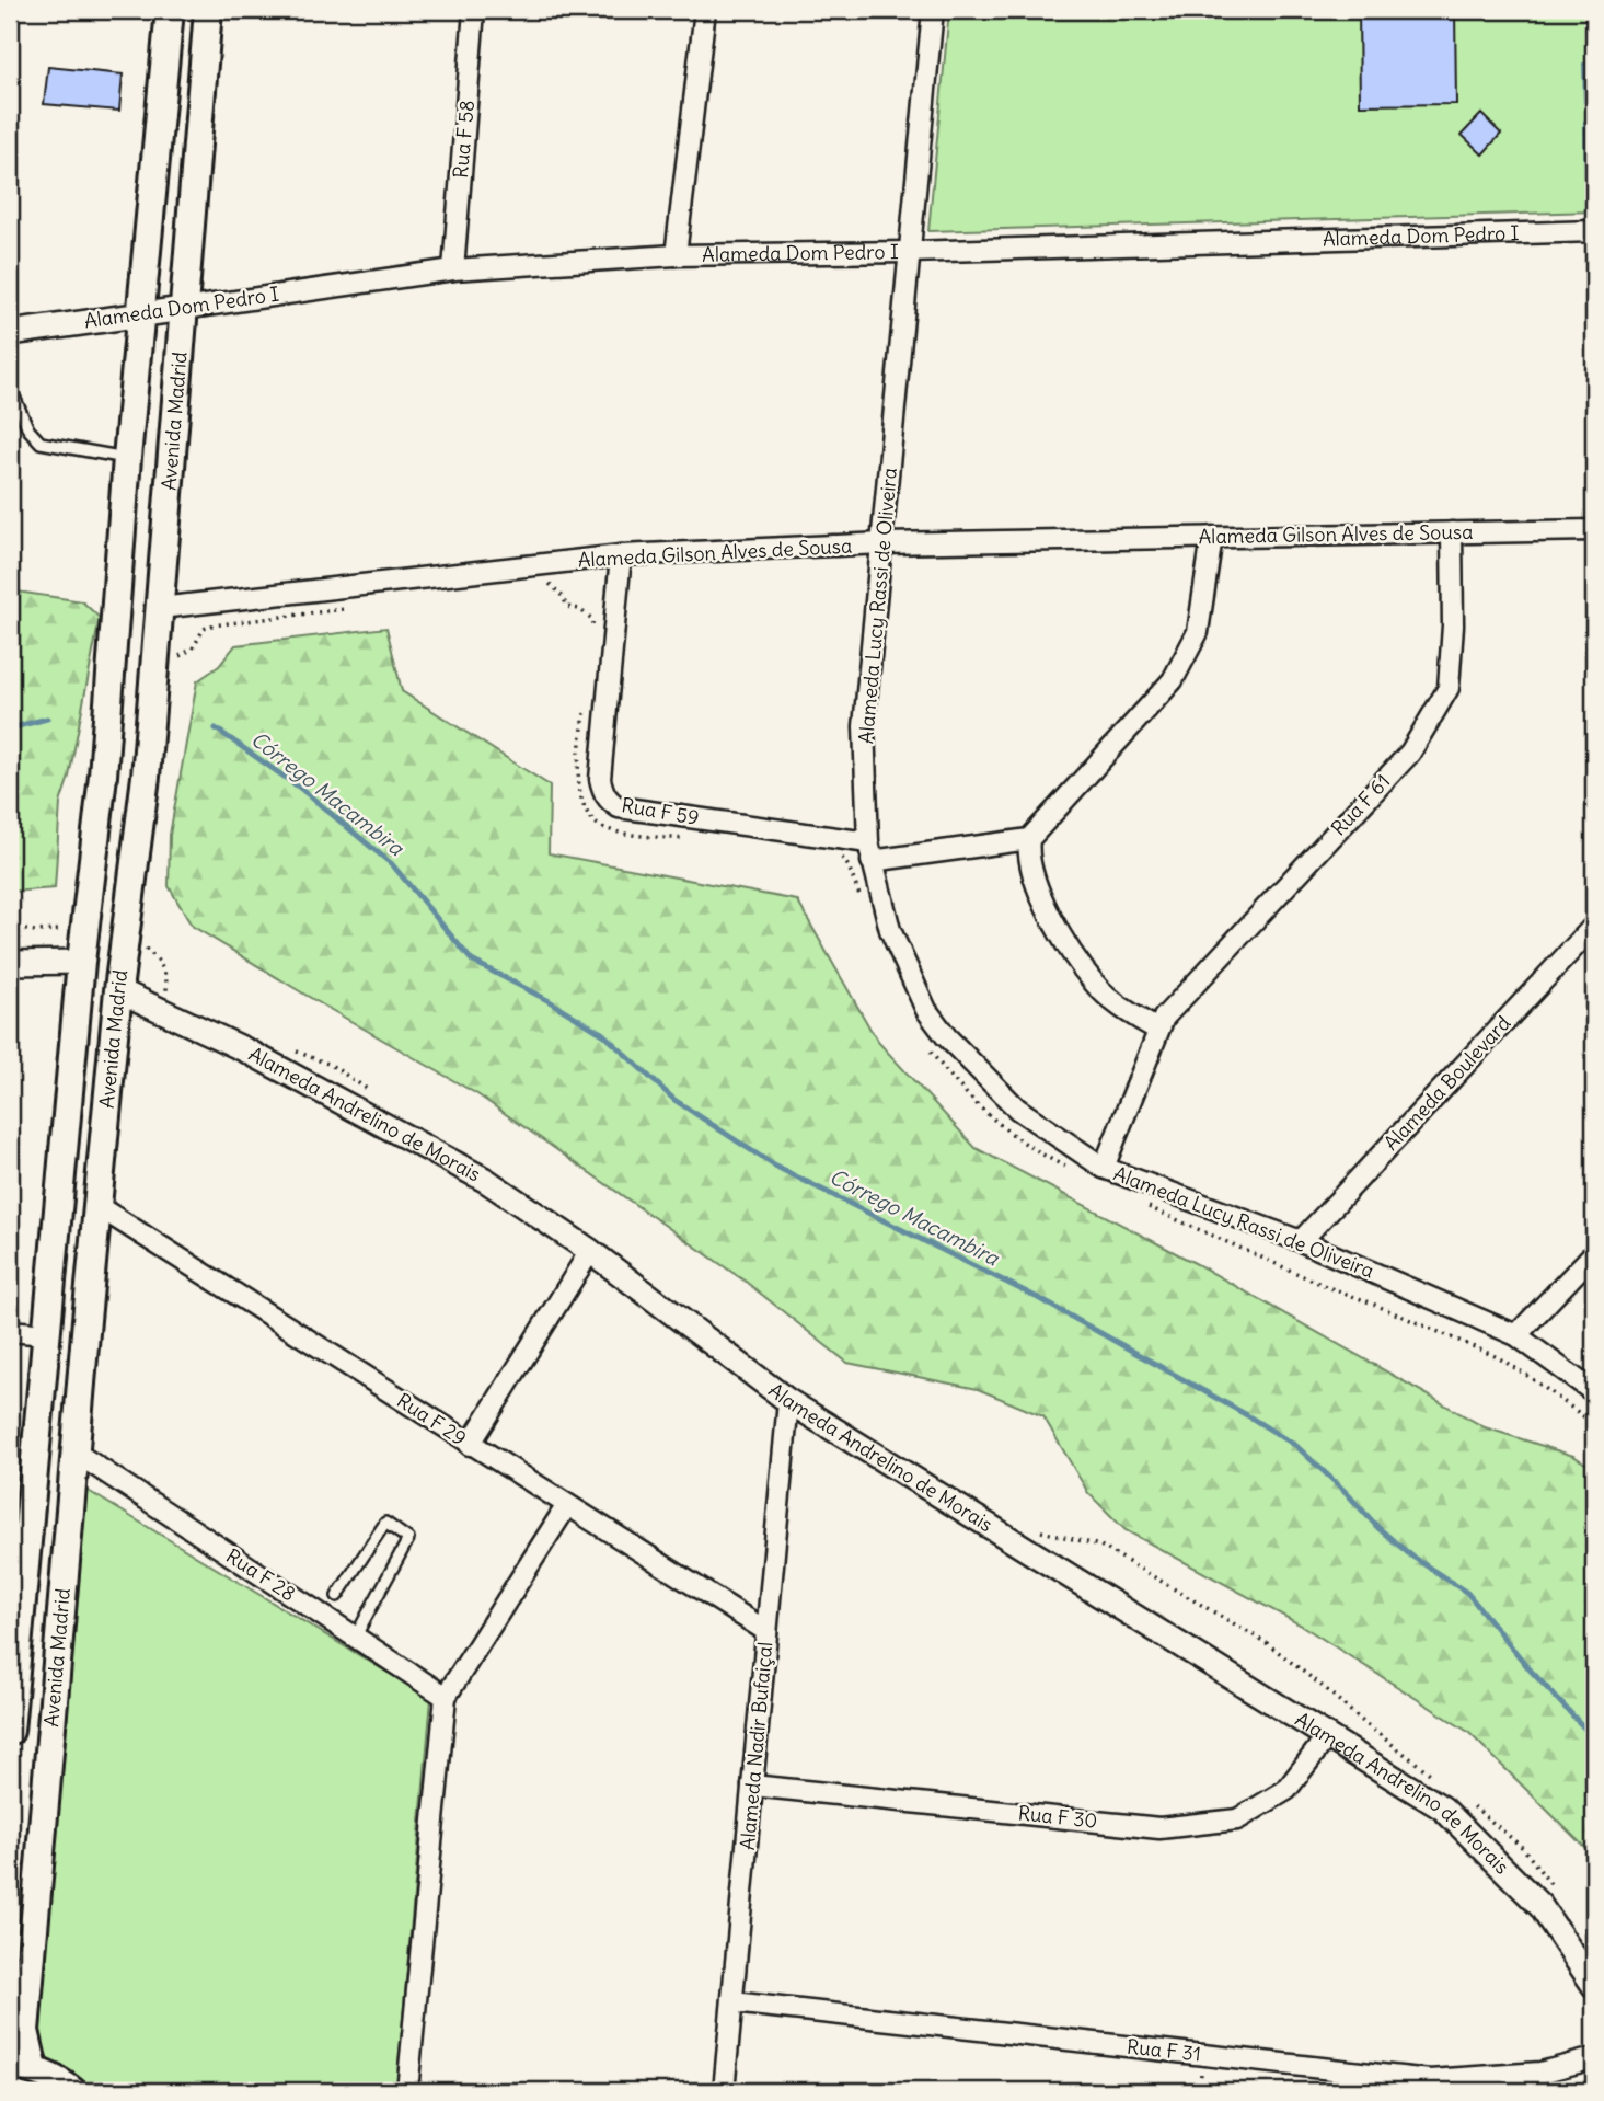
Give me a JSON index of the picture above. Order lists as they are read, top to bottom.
{
  "streets": {
    "main road": ["Avenida Madrid"],
    "street": [
      "Rua F 58",
      "Alameda Dom Pedro I",
      "Alameda Gilson Alves de Sousa",
      "Alameda Lucy Rassi de Oliveira",
      "Rua F 61",
      "Rua F 59",
      "Alameda Boulevard",
      "Alameda Andrelino de Morais",
      "Rua F 29",
      "Rua F 28",
      "Alameda Nadir Bufaiçal",
      "Rua F 30",
      "Rua F 31"
    ]
  },
  "crossings": [
    ["Rua F 58", "Alameda Dom Pedro I"],
    ["Alameda Dom Pedro I", "Avenida Madrid"],
    ["Alameda Dom Pedro I", "Alameda Lucy Rassi de Oliveira"],
    ["Avenida Madrid", "Alameda Gilson Alves de Sousa"],
    ["Avenida Madrid", "Alameda Andrelino de Morais"],
    ["Avenida Madrid", "Rua F 29"],
    ["Avenida Madrid", "Rua F 28"],
    ["Alameda Gilson Alves de Sousa", "Alameda Lucy Rassi de Oliveira"],
    ["Alameda Gilson Alves de Sousa", "Rua F 61"],
    ["Alameda Gilson Alves de Sousa", "Rua F 59"],
    ["Alameda Lucy Rassi de Oliveira", "Rua F 61"],
    ["Alameda Lucy Rassi de Oliveira", "Rua F 59"],
    ["Alameda Lucy Rassi de Oliveira", "Alameda Boulevard"],
    ["Alameda Andrelino de Morais", "Alameda Nadir Bufaiçal"],
    ["Alameda Andrelino de Morais", "Rua F 30"],
    ["Rua F 29", "Alameda Nadir Bufaiçal"],
    ["Alameda Nadir Bufaiçal", "Rua F 30"],
    ["Alameda Nadir Bufaiçal", "Rua F 31"]
  ],
  "water": ["Córrego Macambira"]
}
